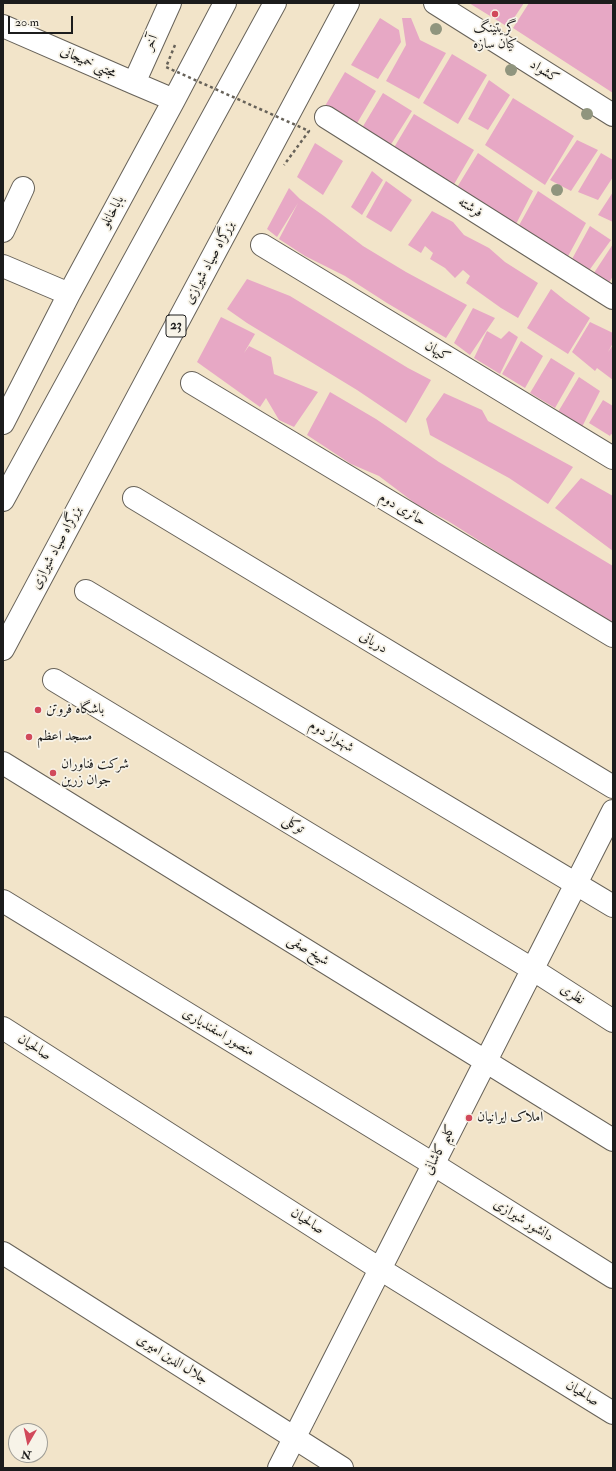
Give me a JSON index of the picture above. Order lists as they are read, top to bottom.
{
  "streets": {
    "main road": [
      "آخر",
      "مجتبی خمیجانی",
      "کشواد",
      "فرشته",
      "باباخانلو",
      "بزرگراه صیاد شیرازی",
      "23",
      "کیهان",
      "حائری دوم",
      "دریانی",
      "شهنواز دوم",
      "توکلی",
      "شیخ صفی",
      "نظری",
      "منصور اسفندیاری",
      "صالحیان",
      "کلیم کاشانی",
      "دانشور شیرازی",
      "جلال الدین امیری"
    ]
  },
  "crossings": [
    ["آخر", "مجتبی خمیجانی"],
    ["مجتبی خمیجانی", "باباخانلو"],
    ["شهنواز دوم", "کلیم کاشانی"],
    ["توکلی", "نظری"],
    ["توکلی", "کلیم کاشانی"],
    ["شیخ صفی", "کلیم کاشانی"],
    ["نظری", "کلیم کاشانی"],
    ["منصور اسفندیاری", "کلیم کاشانی"],
    ["منصور اسفندیاری", "دانشور شیرازی"],
    ["صالحیان", "کلیم کاشانی"],
    ["کلیم کاشانی", "دانشور شیرازی"],
    ["کلیم کاشانی", "جلال الدین امیری"]
  ],
  "places": [
    "گریتینگ کیان سازه",
    "باشگاه فروتن",
    "مسجد اعظم",
    "شرکت فناوران جوان زرین",
    "املاک ایرانیان"
  ],
  "scale_bar": "20 m",
  "north": "bottom"
}
